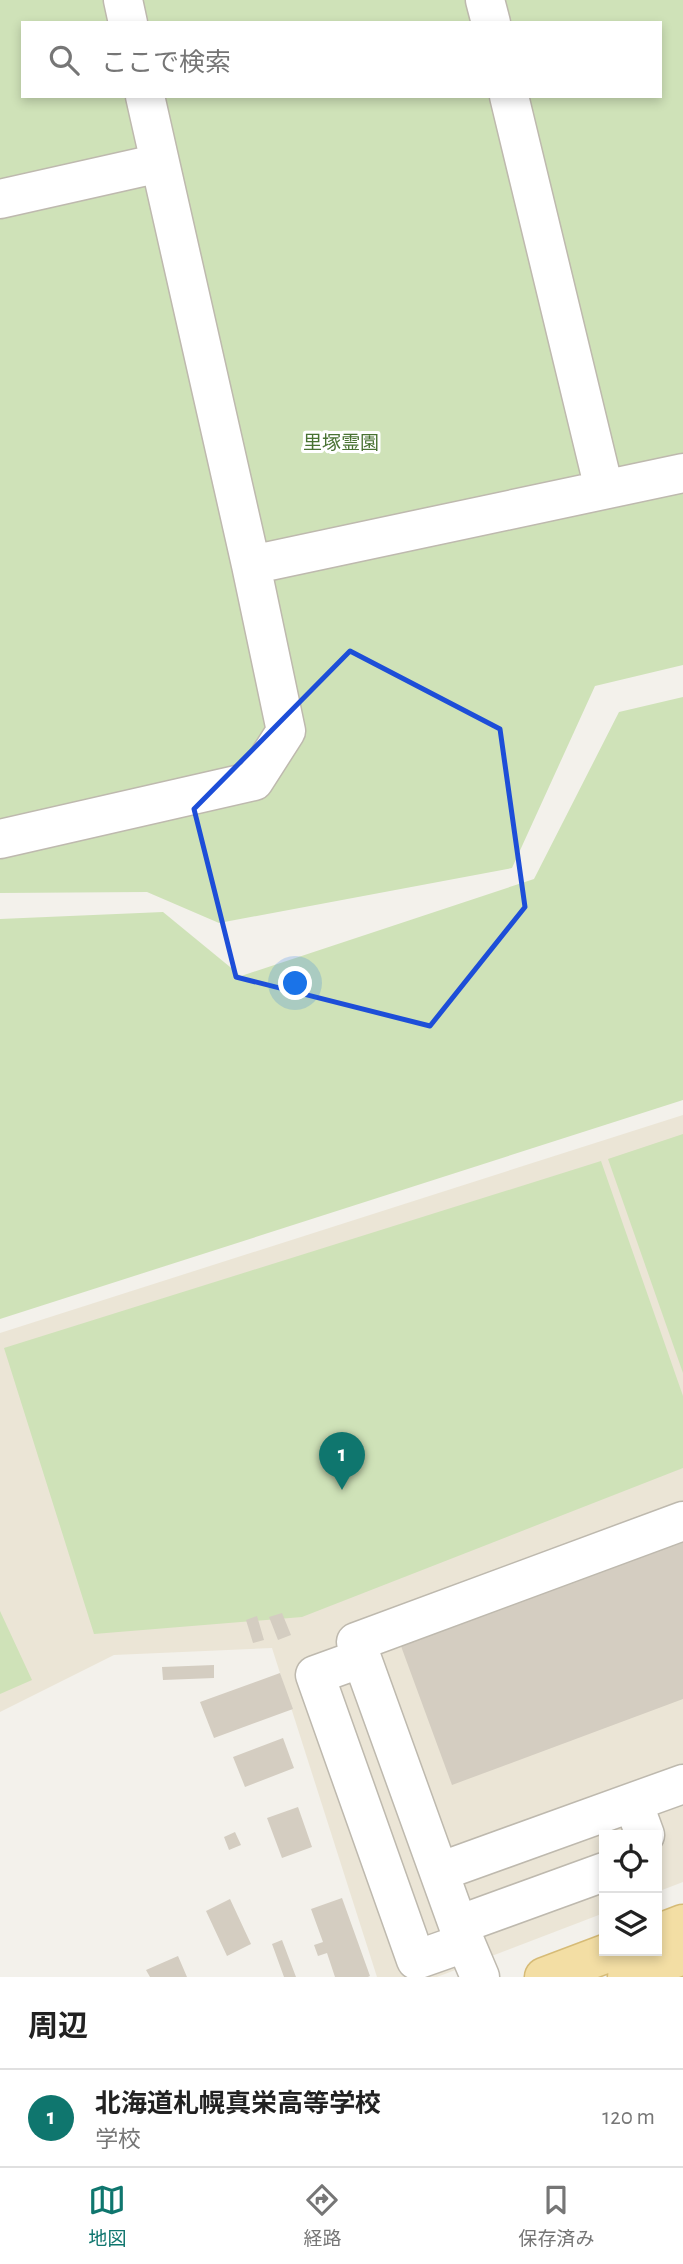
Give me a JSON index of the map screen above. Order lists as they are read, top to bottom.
{
  "parks": ["里塚霊園"],
  "page": {
    "search": "ここで検索",
    "pins": "1",
    "heading": "周辺",
    "list": [
      {
        "mark": "1",
        "name": "北海道札幌真栄高等学校",
        "note": "学校",
        "value": "120 m"
      }
    ],
    "nav": ["地図", "経路", "保存済み"]
  }
}
